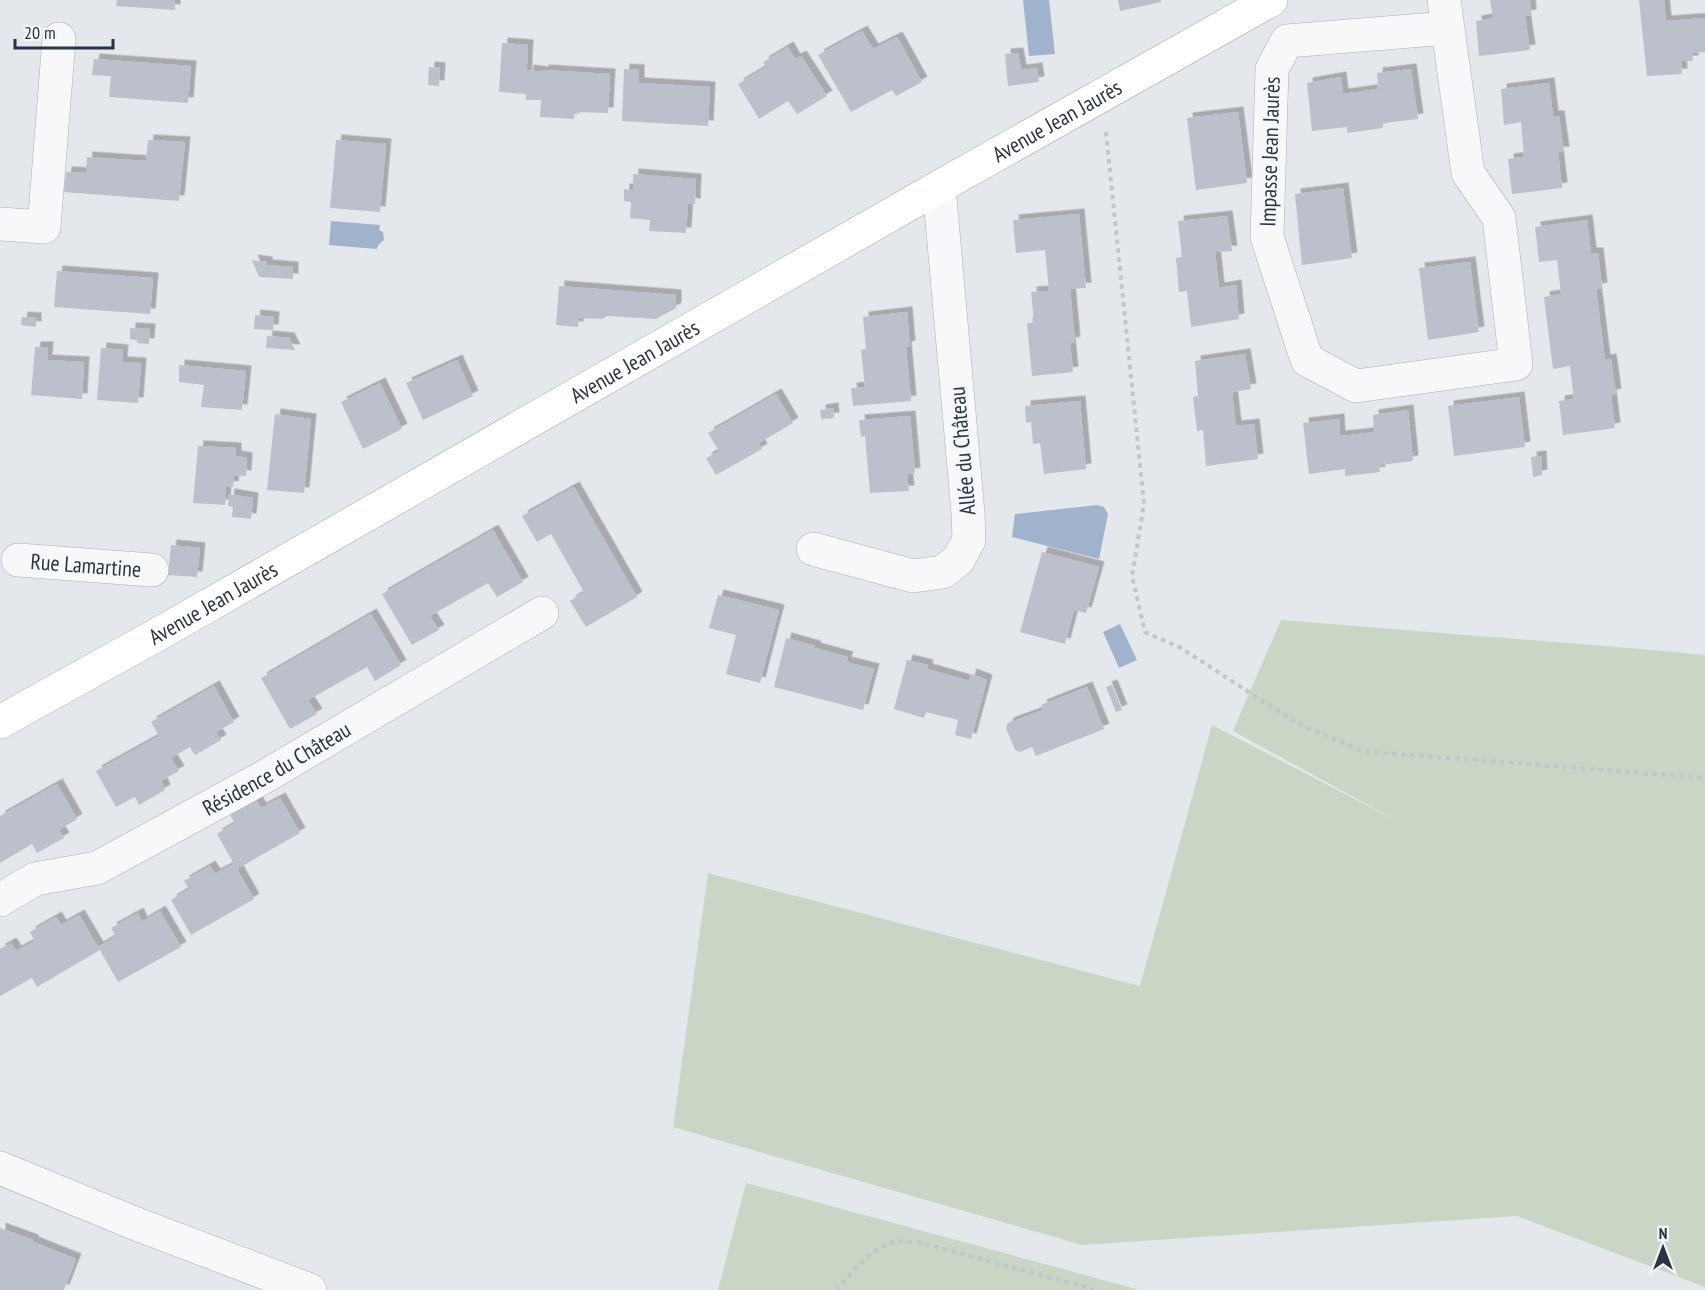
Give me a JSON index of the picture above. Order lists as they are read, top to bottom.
{
  "streets": {
    "main road": ["Avenue Jean Jaurès"],
    "street": [
      "Impasse Jean Jaurès",
      "Allée du Château",
      "Rue Lamartine",
      "Résidence du Château"
    ]
  },
  "crossings": [
    ["Avenue Jean Jaurès", "Allée du Château"]
  ],
  "scale_bar": "20 m",
  "north": "top"
}
